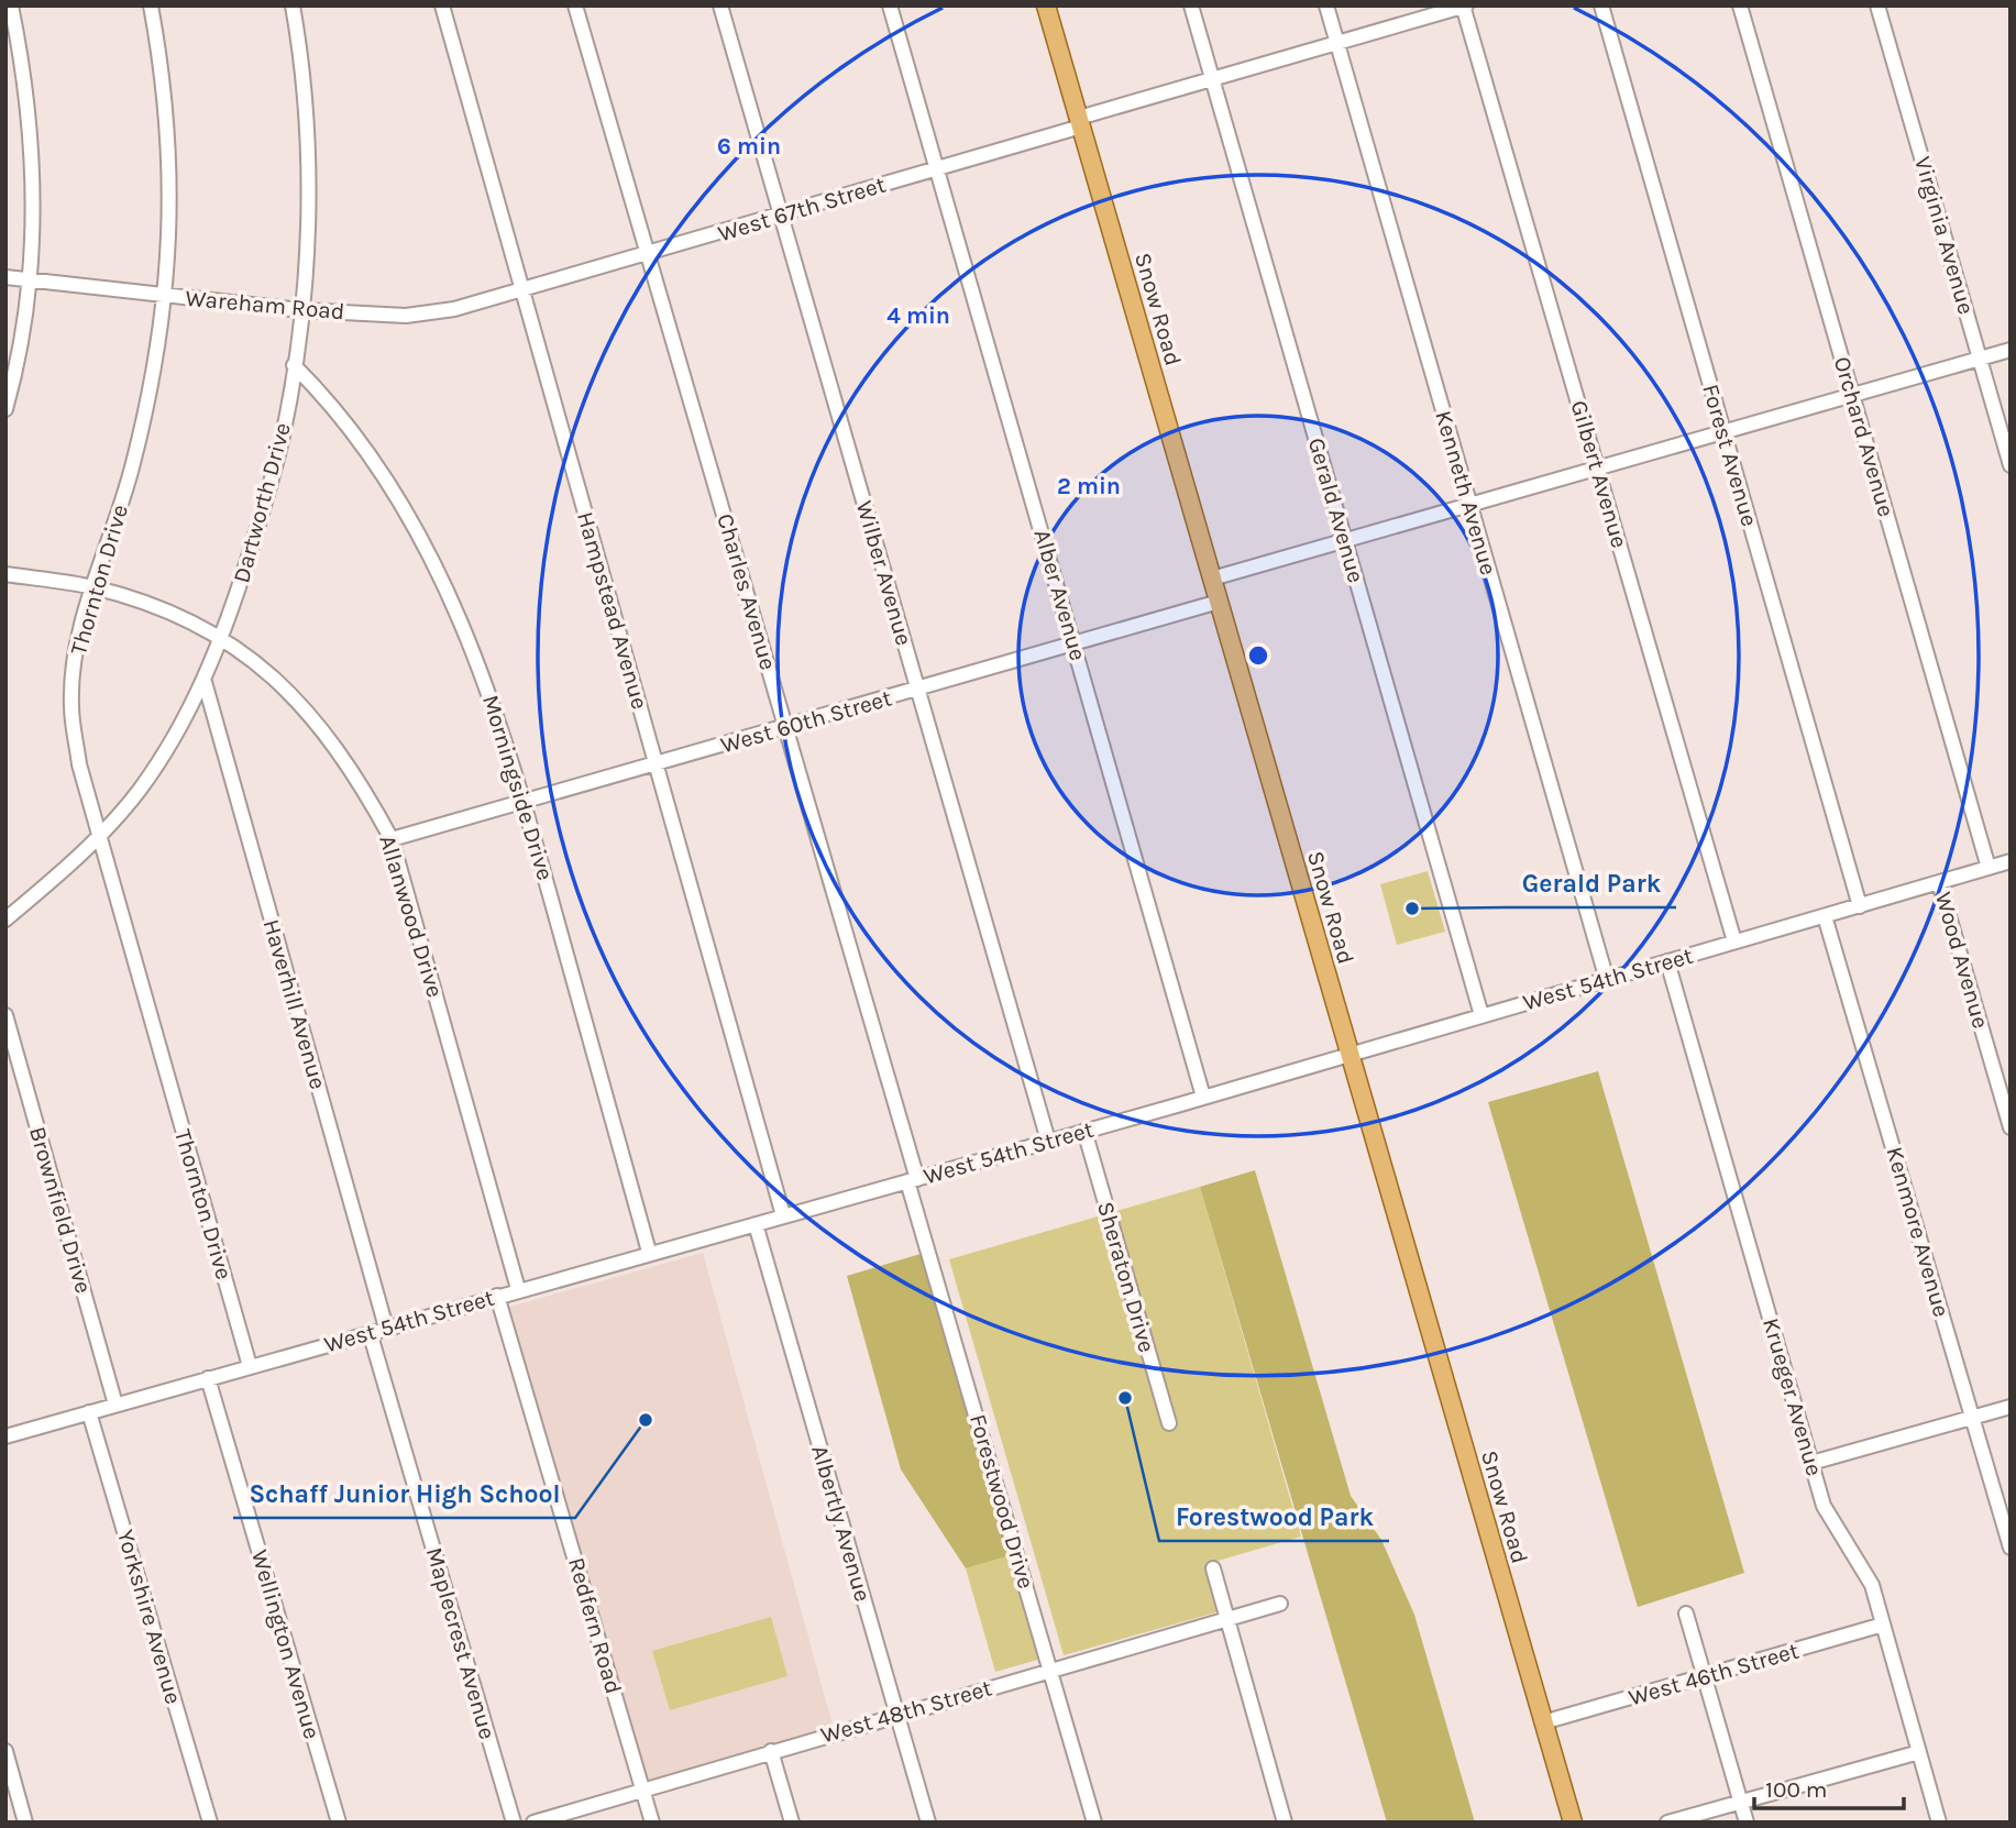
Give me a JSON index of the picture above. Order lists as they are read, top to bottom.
{
  "streets": {
    "main road": ["Snow Road"],
    "street": [
      "West 67th Street",
      "Virginia Avenue",
      "Wareham Road",
      "Orchard Avenue",
      "Forest Avenue",
      "Gilbert Avenue",
      "Kenneth Avenue",
      "Dartworth Drive",
      "Gerald Avenue",
      "Wilber Avenue",
      "Thornton Drive",
      "Charles Avenue",
      "Alber Avenue",
      "Hampstead Avenue",
      "West 60th Street",
      "Morningside Drive",
      "Allanwood Drive",
      "Wood Avenue",
      "West 54th Street",
      "Haverhill Avenue",
      "Brownfield Drive",
      "Kenmore Avenue",
      "Sheraton Drive",
      "Krueger Avenue",
      "Forestwood Drive",
      "Albertly Avenue",
      "Yorkshire Avenue",
      "Redfern Road",
      "Maplecrest Avenue",
      "Wellington Avenue",
      "West 46th Street",
      "West 48th Street"
    ]
  },
  "crossings": [
    ["West 67th Street", "Wareham Road"],
    ["West 67th Street", "Snow Road"],
    ["West 67th Street", "Gilbert Avenue"],
    ["West 67th Street", "Kenneth Avenue"],
    ["West 67th Street", "Gerald Avenue"],
    ["West 67th Street", "Wilber Avenue"],
    ["West 67th Street", "Charles Avenue"],
    ["West 67th Street", "Alber Avenue"],
    ["West 67th Street", "Hampstead Avenue"],
    ["Wareham Road", "Dartworth Drive"],
    ["Wareham Road", "Thornton Drive"],
    ["Wareham Road", "Hampstead Avenue"],
    ["Snow Road", "West 60th Street"],
    ["Snow Road", "West 54th Street"],
    ["Snow Road", "West 46th Street"],
    ["Orchard Avenue", "West 54th Street"],
    ["Forest Avenue", "West 54th Street"],
    ["Gilbert Avenue", "West 54th Street"],
    ["Kenneth Avenue", "West 54th Street"],
    ["Dartworth Drive", "Thornton Drive"],
    ["Dartworth Drive", "Morningside Drive"],
    ["Dartworth Drive", "Allanwood Drive"],
    ["Dartworth Drive", "Haverhill Avenue"],
    ["Gerald Avenue", "West 54th Street"],
    ["Wilber Avenue", "West 60th Street"],
    ["Wilber Avenue", "West 54th Street"],
    ["Thornton Drive", "Allanwood Drive"],
    ["Thornton Drive", "West 54th Street"],
    ["Charles Avenue", "West 60th Street"],
    ["Charles Avenue", "West 54th Street"],
    ["Charles Avenue", "Forestwood Drive"],
    ["Alber Avenue", "West 60th Street"],
    ["Alber Avenue", "West 54th Street"],
    ["Hampstead Avenue", "West 60th Street"],
    ["Hampstead Avenue", "West 54th Street"],
    ["West 60th Street", "Morningside Drive"],
    ["West 60th Street", "Allanwood Drive"],
    ["Morningside Drive", "West 54th Street"],
    ["Allanwood Drive", "West 54th Street"],
    ["Wood Avenue", "West 54th Street"],
    ["West 54th Street", "Haverhill Avenue"],
    ["West 54th Street", "Brownfield Drive"],
    ["West 54th Street", "Kenmore Avenue"],
    ["West 54th Street", "Sheraton Drive"],
    ["West 54th Street", "Krueger Avenue"],
    ["West 54th Street", "Forestwood Drive"],
    ["West 54th Street", "Albertly Avenue"],
    ["West 54th Street", "Yorkshire Avenue"],
    ["West 54th Street", "Redfern Road"],
    ["West 54th Street", "Maplecrest Avenue"],
    ["West 54th Street", "Wellington Avenue"],
    ["Krueger Avenue", "West 46th Street"],
    ["Forestwood Drive", "West 48th Street"],
    ["Albertly Avenue", "West 48th Street"],
    ["Redfern Road", "West 48th Street"]
  ],
  "places": ["Gerald Park", "Forestwood Park", "Schaff Junior High School"],
  "scale_bar": "100 m",
  "rings": ["6 min", "4 min", "2 min"]
}
